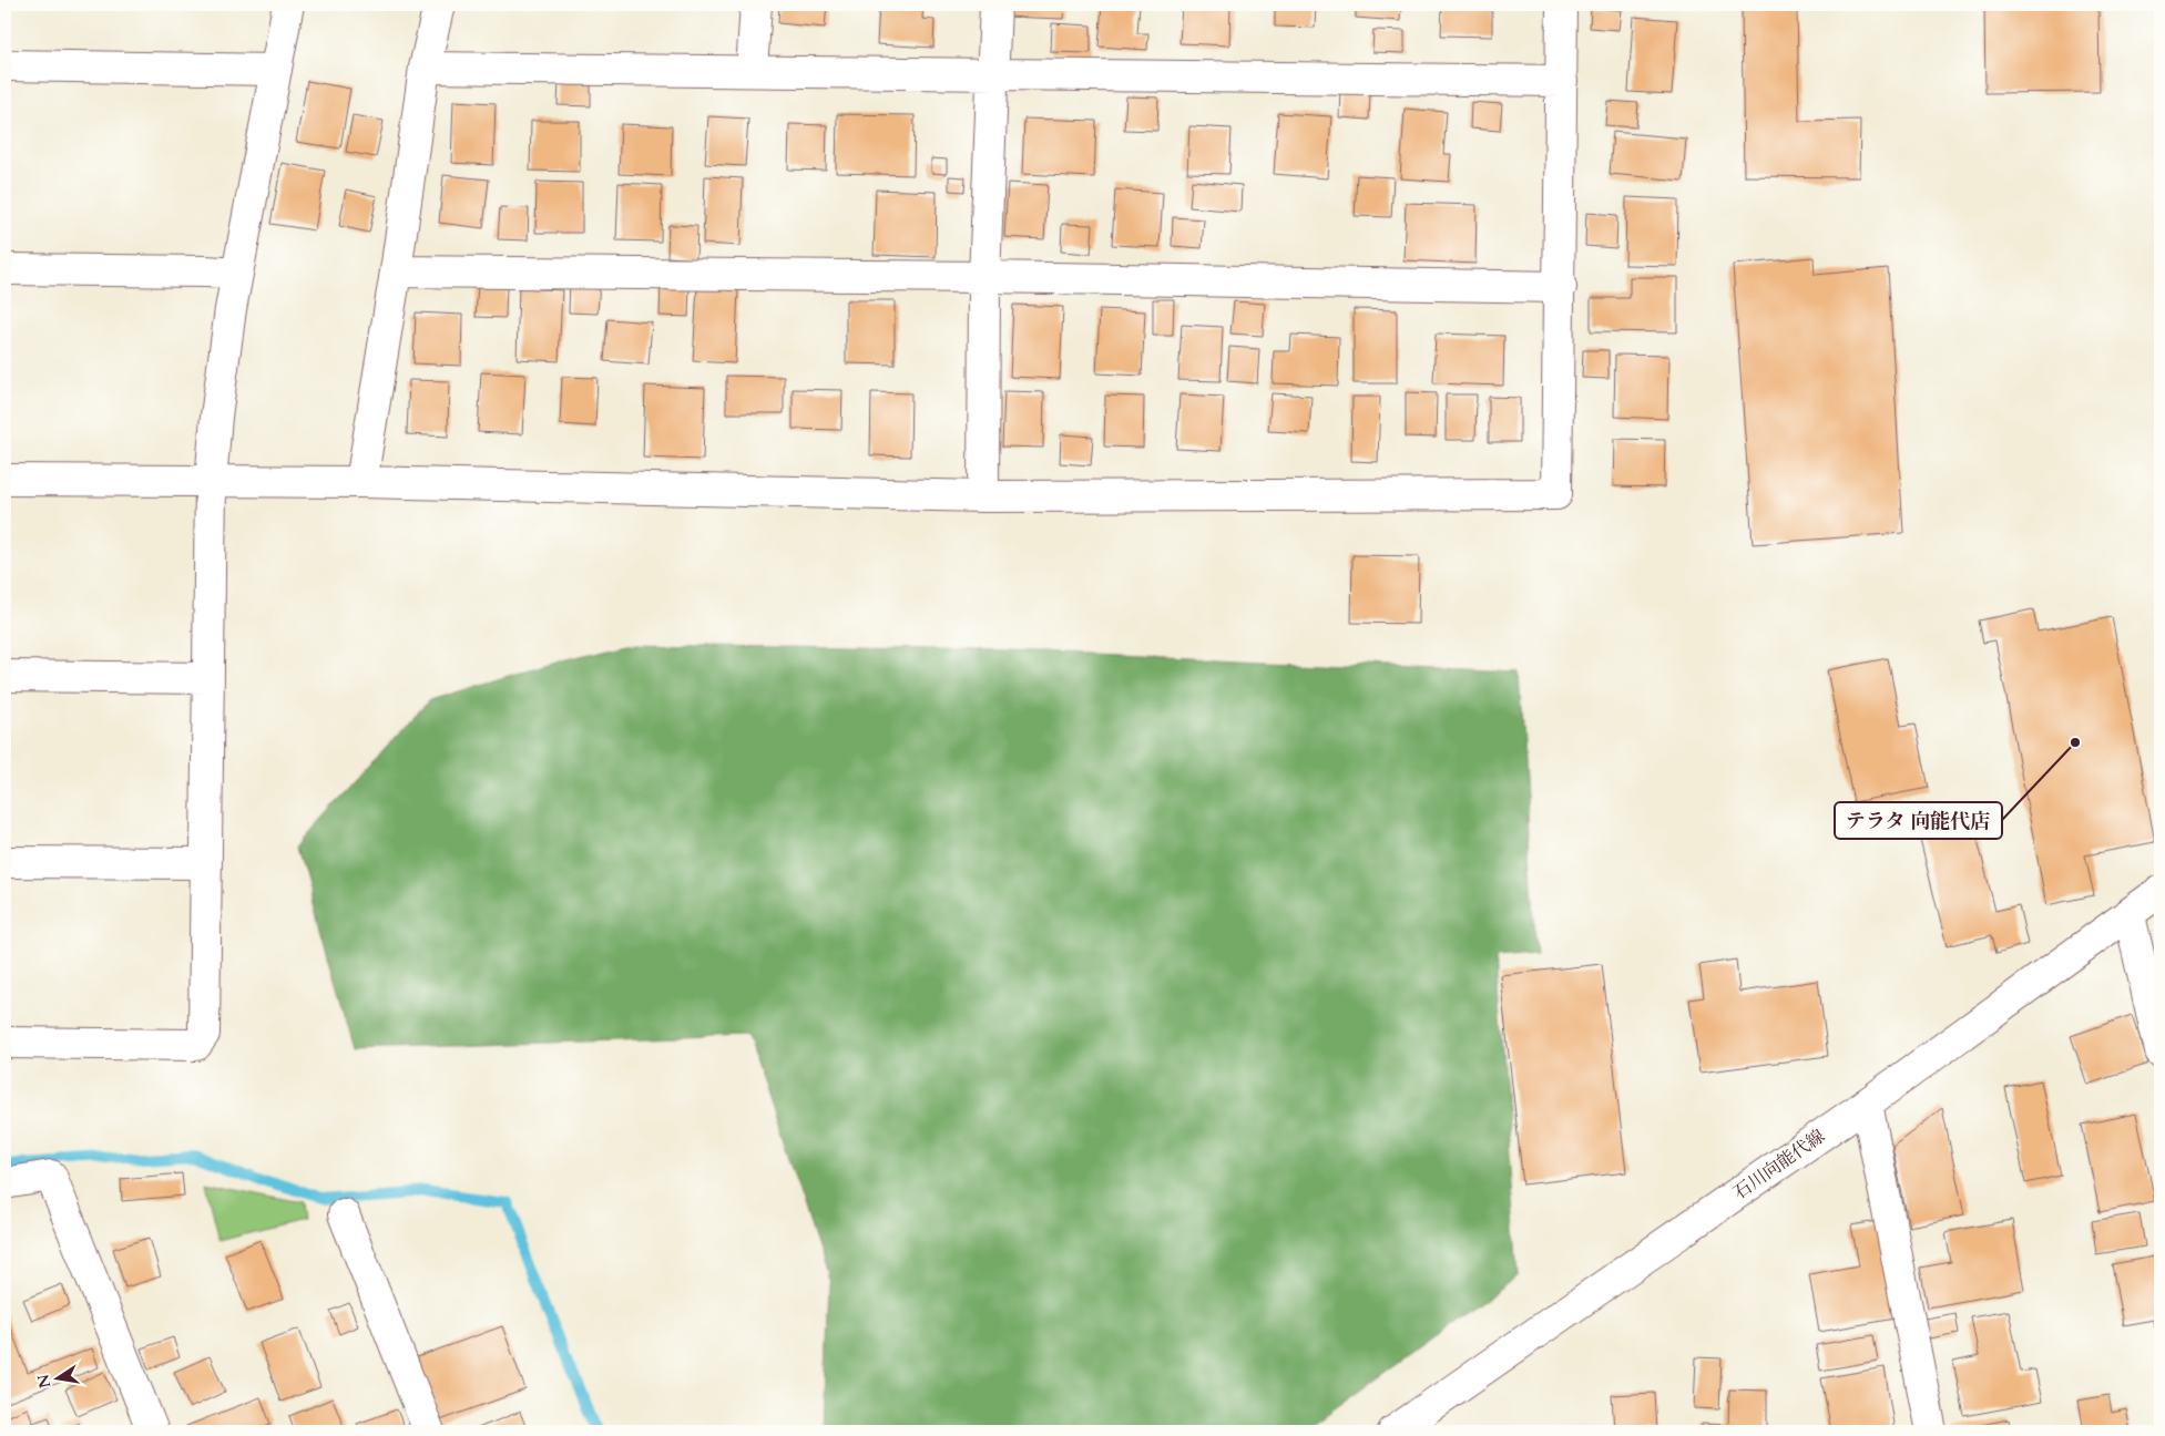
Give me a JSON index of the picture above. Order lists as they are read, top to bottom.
{
  "streets": {
    "street": ["石川向能代線"]
  },
  "places": ["テラタ 向能代店"],
  "north": "left"
}
